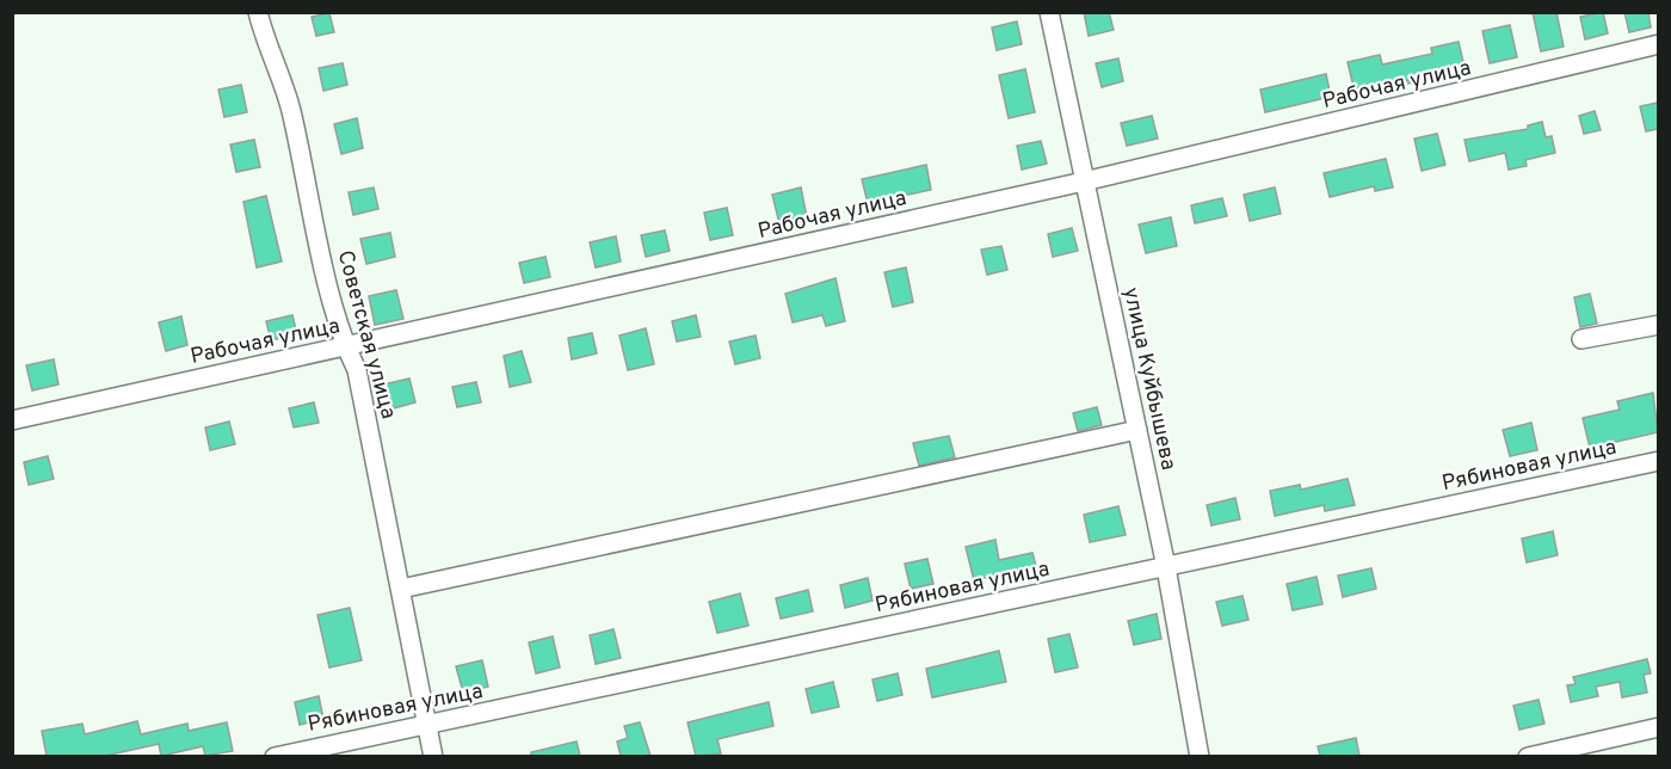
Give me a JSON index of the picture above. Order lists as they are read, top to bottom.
{
  "streets": {
    "street": [
      "Рабочая улица",
      "Советская улица",
      "улица Куйбышева",
      "Рябиновая улица"
    ]
  },
  "crossings": [
    ["Рабочая улица", "Советская улица"],
    ["Рабочая улица", "улица Куйбышева"],
    ["Советская улица", "Рябиновая улица"],
    ["улица Куйбышева", "Рябиновая улица"]
  ]
}
